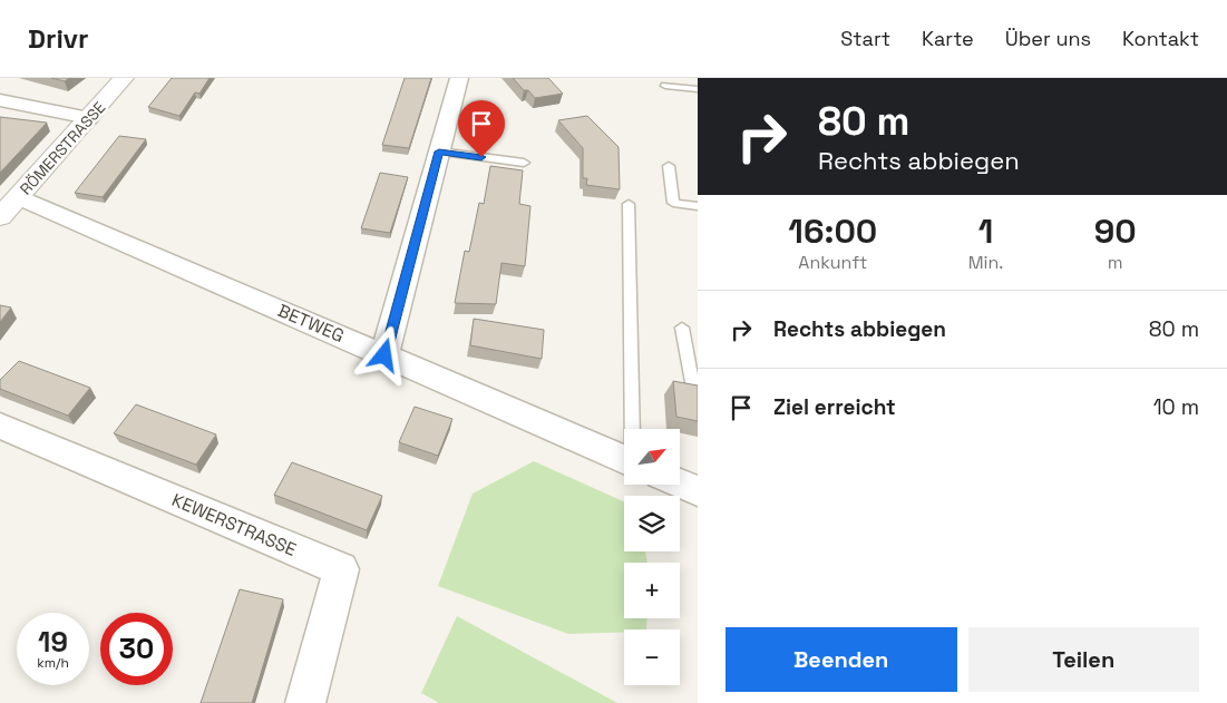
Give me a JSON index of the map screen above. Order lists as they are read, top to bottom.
{
  "streets": {
    "street": ["RÖMERSTRASSE", "BETWEG", "KEWERSTRASSE"]
  },
  "crossings": [
    ["RÖMERSTRASSE", "BETWEG"]
  ],
  "north": "top right",
  "page": {
    "header": "Drivr",
    "nav": [
      "Start",
      "Karte",
      "Über uns",
      "Kontakt"
    ],
    "turn": ["80 m", "Rechts abbiegen"],
    "eta": [
      "16:00",
      "Ankunft",
      "1",
      "Min.",
      "90",
      "m"
    ],
    "list": [
      {
        "name": "Rechts abbiegen",
        "value": "80 m"
      },
      {
        "name": "Ziel erreicht",
        "value": "10 m"
      }
    ],
    "map_buttons": ["+", "−"],
    "speed": "19 km/h",
    "limit": "30",
    "buttons": ["Beenden", "Teilen"]
  }
}
